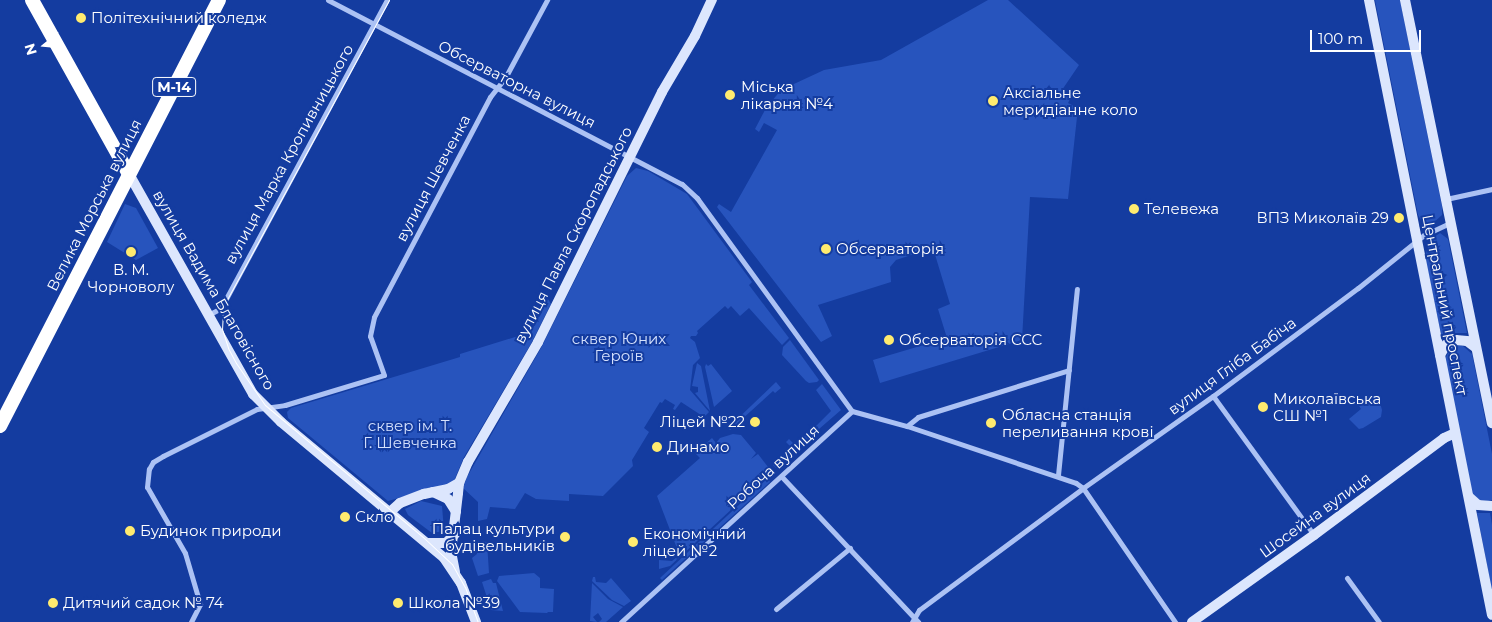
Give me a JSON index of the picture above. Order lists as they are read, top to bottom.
{
  "streets": {
    "highway": ["М-14", "Велика Морська вулиця", "вулиця Вадима Благовісного"],
    "street": [
      "Обсерваторна вулиця",
      "вулиця Марка Кропивницького",
      "вулиця Шевченка",
      "вулиця Павла Скоропадського",
      "Центральний проспект",
      "вулиця Гліба Бабіча",
      "Робоча вулиця",
      "Шосейна вулиця"
    ]
  },
  "crossings": [
    ["Обсерваторна вулиця", "вулиця Марка Кропивницького"],
    ["Обсерваторна вулиця", "вулиця Шевченка"],
    ["Обсерваторна вулиця", "вулиця Павла Скоропадського"],
    ["Обсерваторна вулиця", "Робоча вулиця"],
    ["вулиця Марка Кропивницького", "вулиця Вадима Благовісного"],
    ["вулиця Шевченка", "вулиця Вадима Благовісного"],
    ["Велика Морська вулиця", "вулиця Вадима Благовісного"],
    ["вулиця Павла Скоропадського", "вулиця Вадима Благовісного"],
    ["Центральний проспект", "вулиця Гліба Бабіча"],
    ["Центральний проспект", "Шосейна вулиця"]
  ],
  "parks": ["сквер Юних Героїв", "сквер ім. Т. Г. Шевченка"],
  "places": [
    "Політехнічний коледж",
    "Міська лікарня №4",
    "Аксіальне меридіанне коло",
    "Телевежа",
    "ВПЗ Миколаїв 29",
    "Обсерваторія",
    "В. М. Чорноволу",
    "Обсерваторія ССС",
    "Миколаївська СШ №1",
    "Ліцей №22",
    "Обласна станція переливання крові",
    "Динамо",
    "Скло",
    "Будинок природи",
    "Палац культури будівельників",
    "Економічний ліцей №2",
    "Дитячий садок № 74",
    "Школа №39"
  ],
  "scale_bar": "100 m",
  "north": "left"
}
